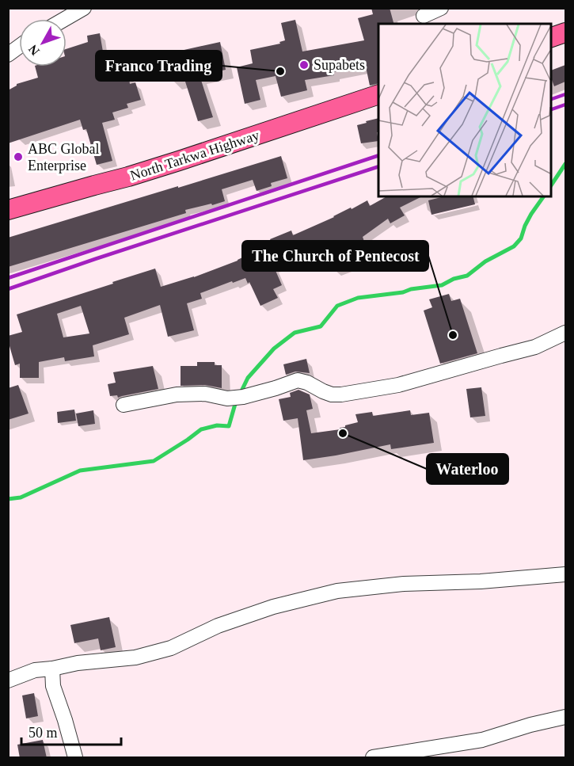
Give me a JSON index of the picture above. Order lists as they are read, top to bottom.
{
  "streets": {
    "main road": ["North Tarkwa Highway"]
  },
  "places": [
    "Supabets",
    "Franco Trading",
    "ABC Global Enterprise",
    "The Church of Pentecost",
    "Waterloo"
  ],
  "scale_bar": "50 m",
  "north": "bottom left"
}
